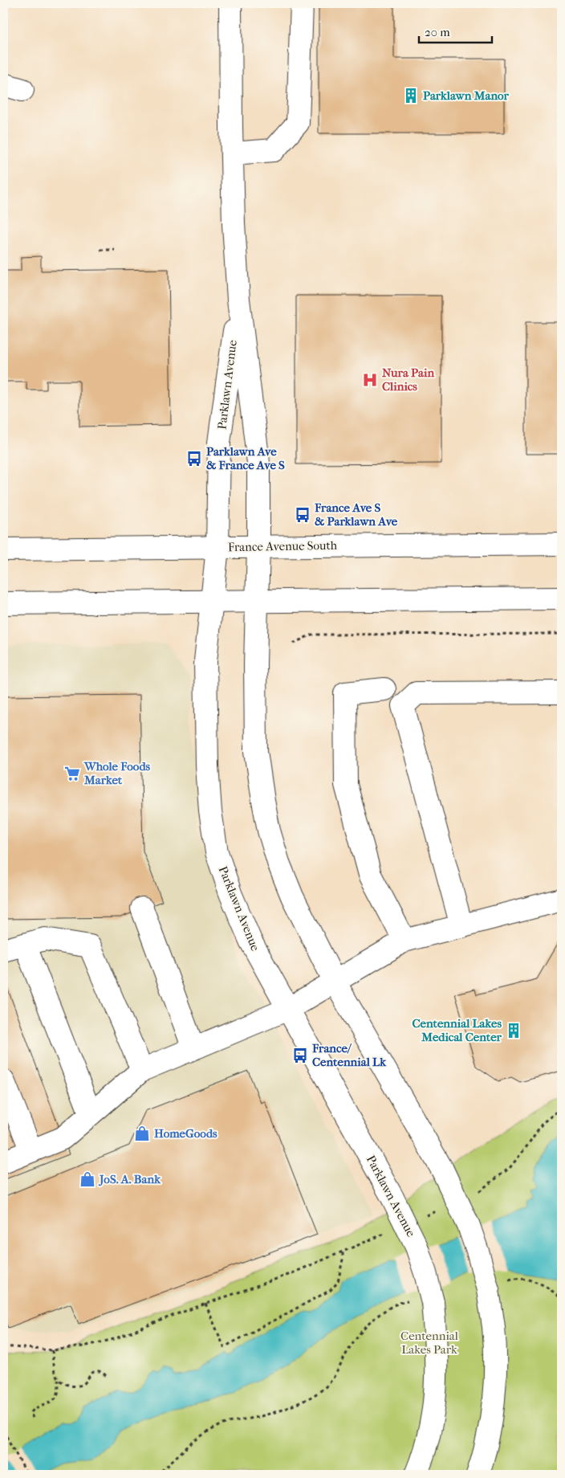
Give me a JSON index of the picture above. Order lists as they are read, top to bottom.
{
  "streets": {
    "street": ["Parklawn Avenue", "France Avenue South"]
  },
  "crossings": [
    ["Parklawn Avenue", "France Avenue South"]
  ],
  "parks": ["Centennial Lakes Park"],
  "places": {
    "building": ["Parklawn Manor", "Centennial Lakes Medical Center"],
    "hospital": ["Nura Pain Clinics"],
    "bus stop": ["Parklawn Ave & France Ave S", "France Ave S & Parklawn Ave", "France/ Centennial Lk"],
    "supermarket": ["Whole Foods Market"],
    "shop": ["HomeGoods", "JoS. A. Bank"]
  },
  "scale_bar": "20 m"
}
